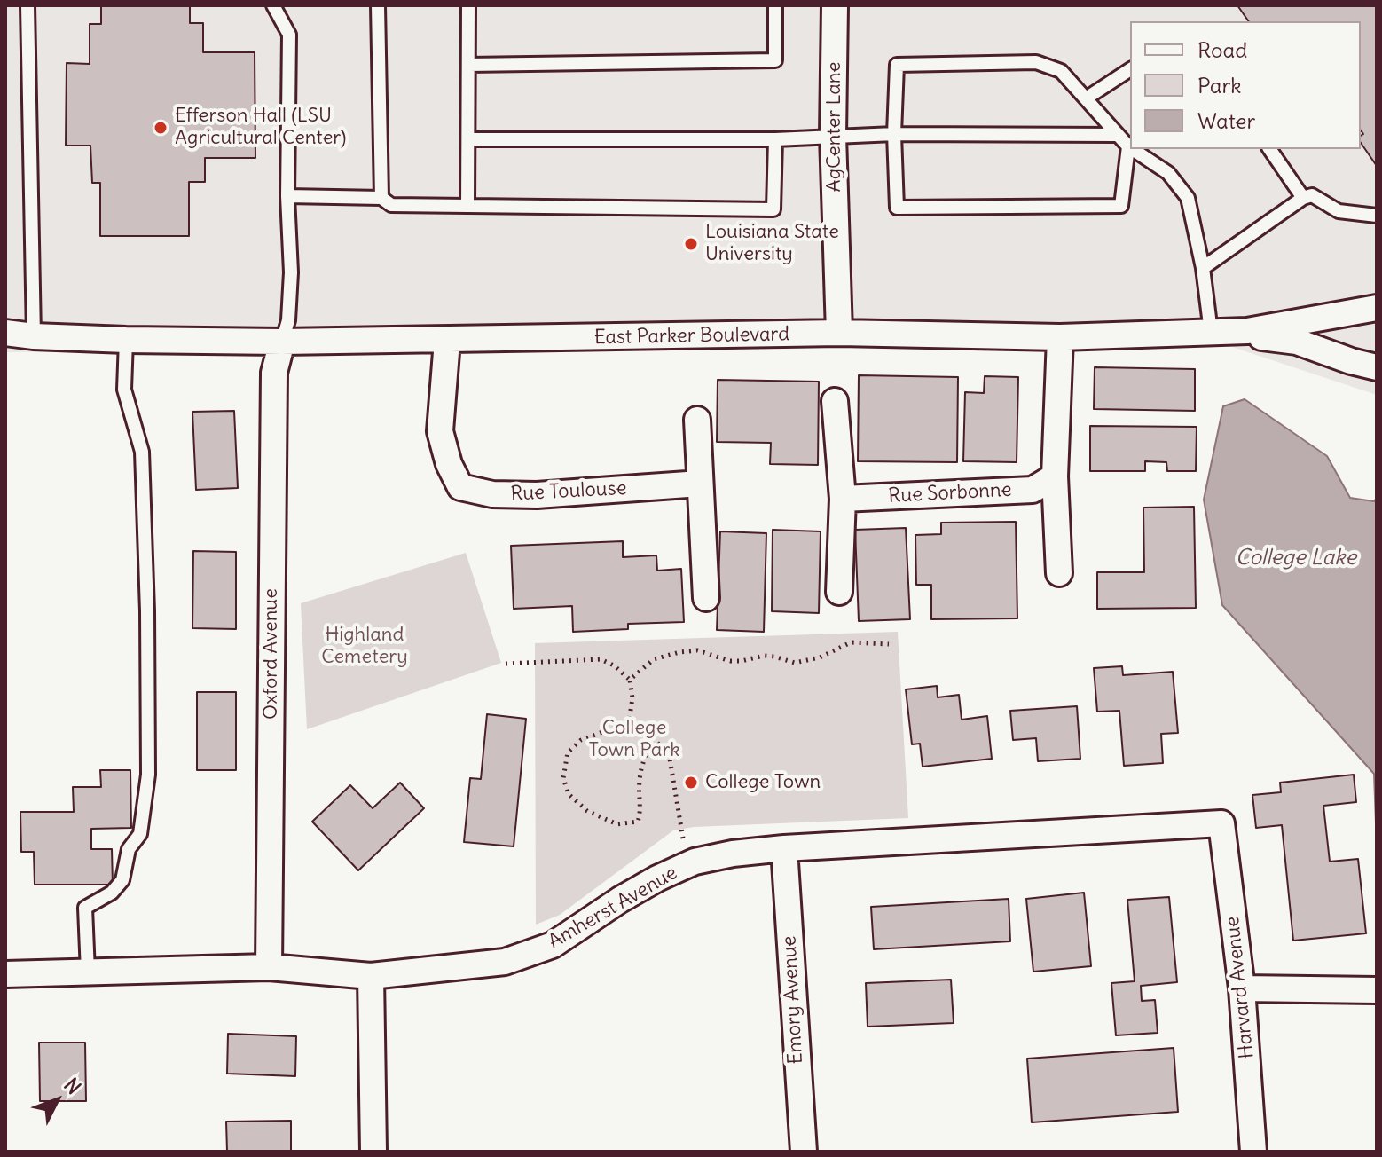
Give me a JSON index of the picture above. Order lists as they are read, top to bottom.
{
  "streets": {
    "street": [
      "AgCenter Lane",
      "East Parker Boulevard",
      "Rue Toulouse",
      "Rue Sorbonne",
      "Oxford Avenue",
      "Amherst Avenue",
      "Harvard Avenue",
      "Emory Avenue"
    ]
  },
  "crossings": [
    ["AgCenter Lane", "East Parker Boulevard"],
    ["East Parker Boulevard", "Rue Toulouse"],
    ["East Parker Boulevard", "Oxford Avenue"],
    ["Oxford Avenue", "Amherst Avenue"],
    ["Amherst Avenue", "Harvard Avenue"],
    ["Amherst Avenue", "Emory Avenue"]
  ],
  "water": ["College Lake"],
  "parks": ["Highland Cemetery", "College Town Park"],
  "places": ["Efferson Hall (LSU Agricultural Center)", "Louisiana State University", "College Town"],
  "legend": ["Road", "Park", "Water"],
  "north": "top right"
}
